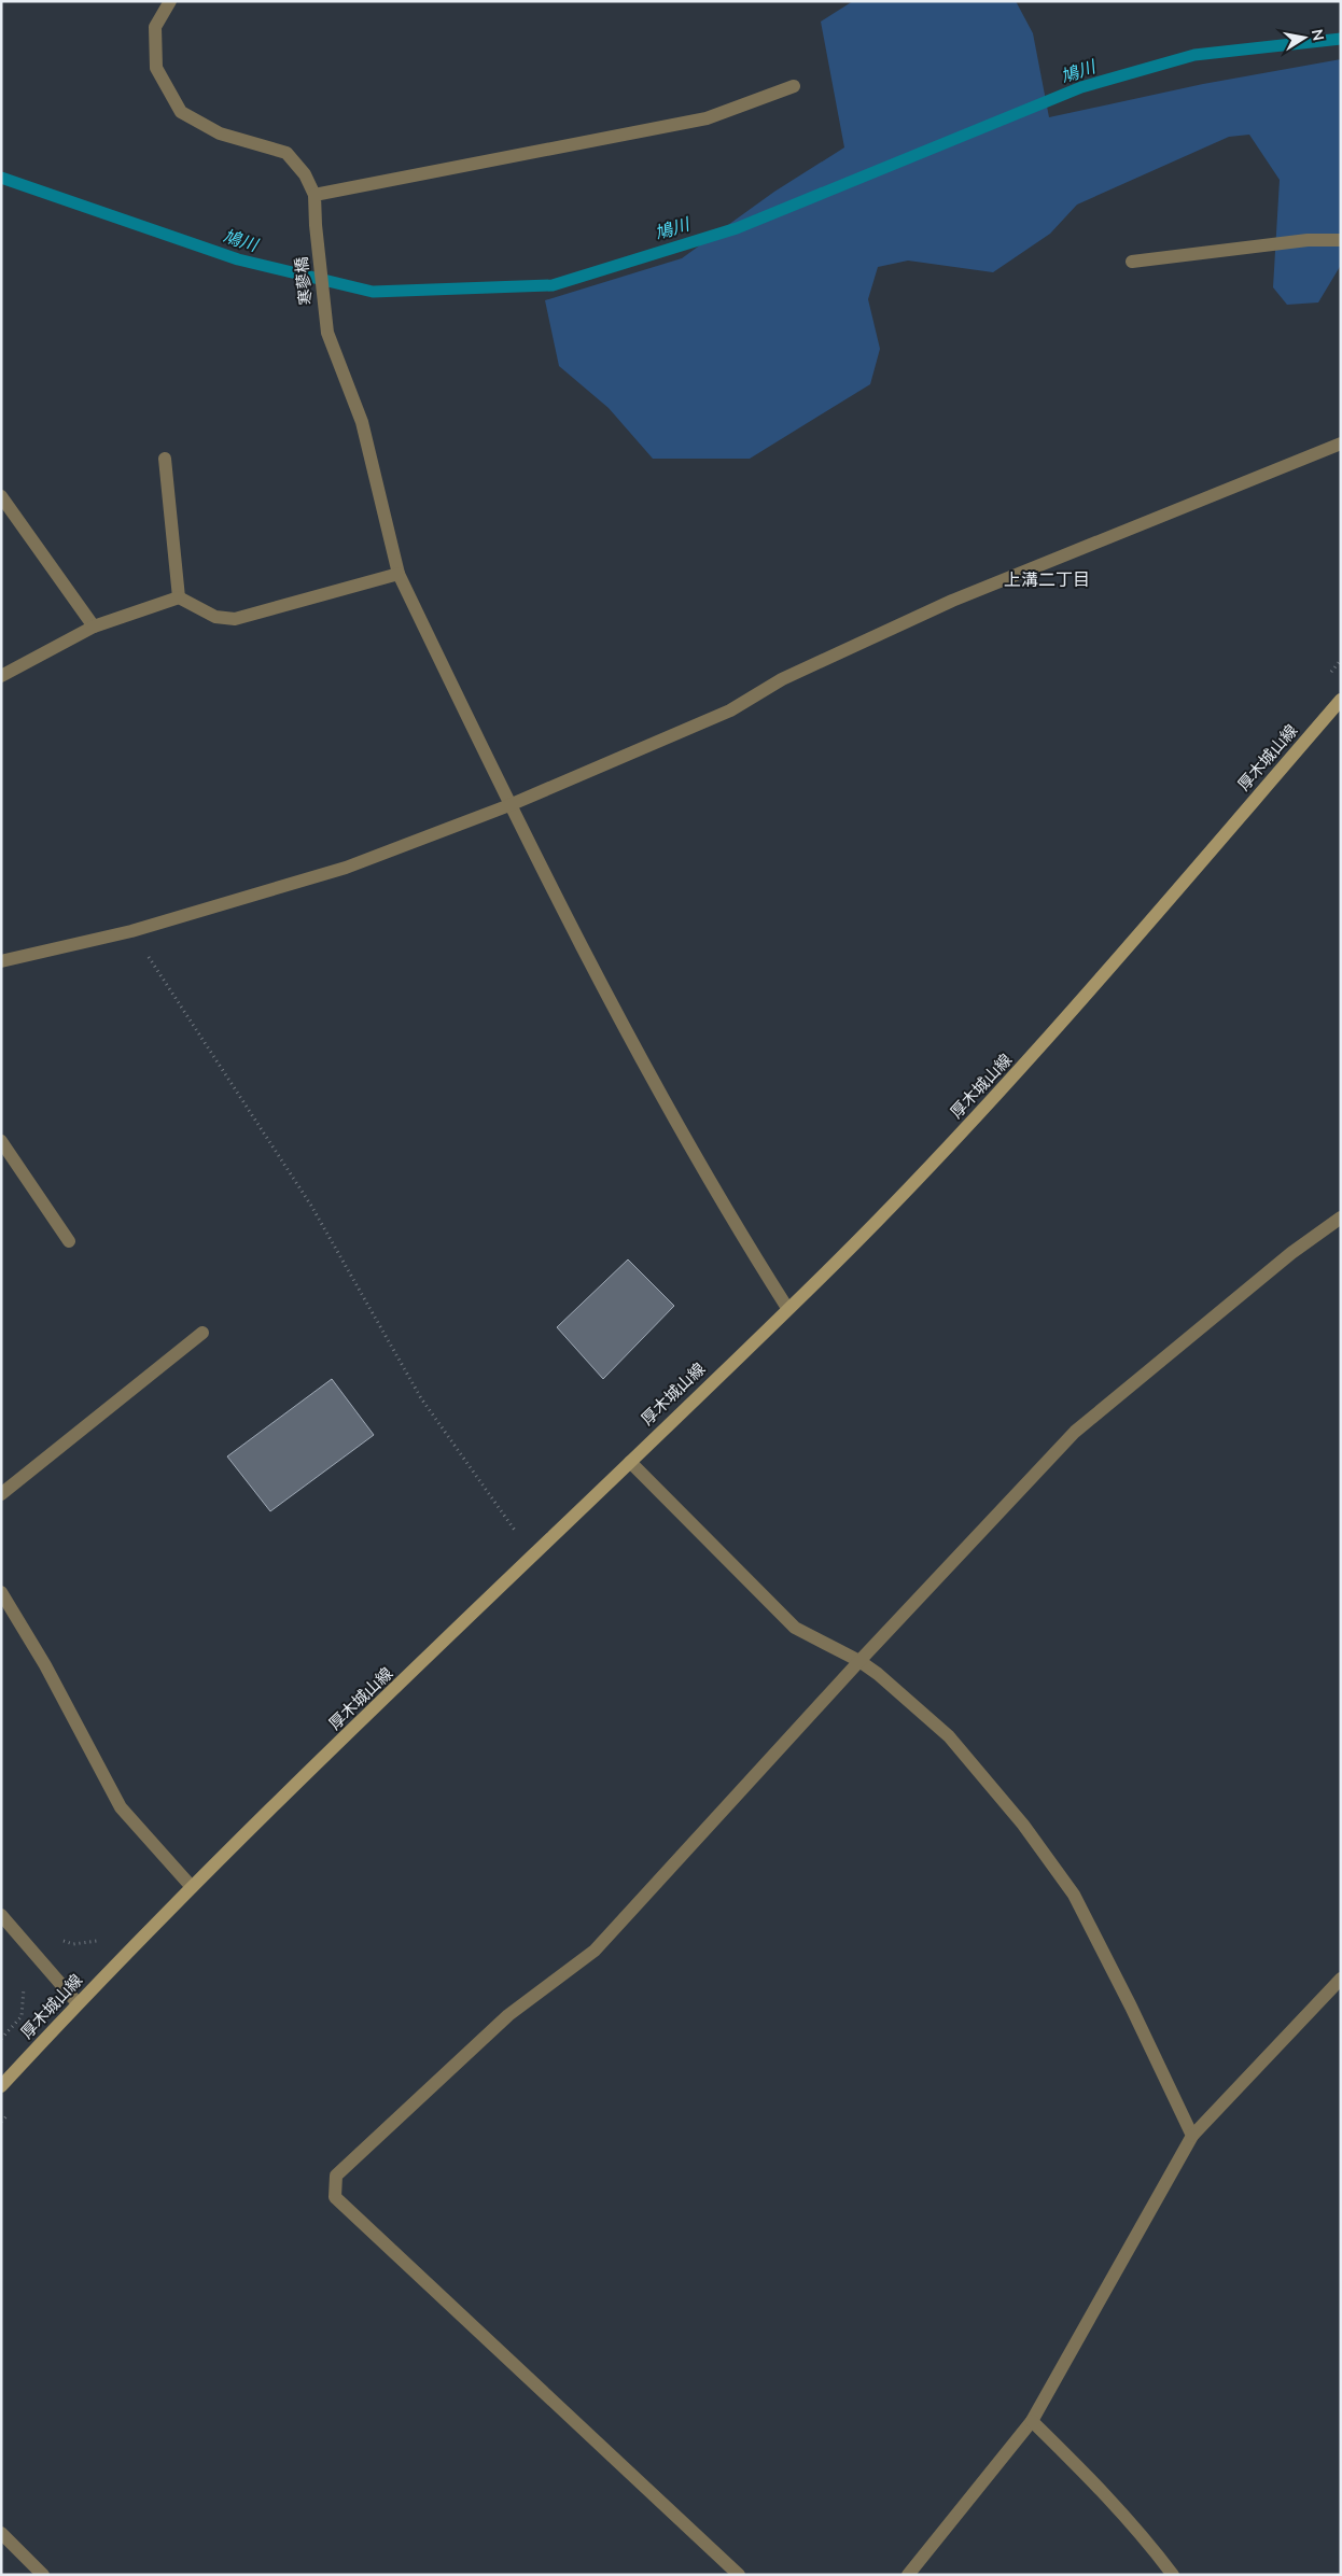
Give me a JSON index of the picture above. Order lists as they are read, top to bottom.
{
  "streets": {
    "main road": ["厚木城山線"],
    "street": ["寒蓼橋"]
  },
  "crossings": [
    ["寒蓼橋", "厚木城山線"]
  ],
  "districts": ["上溝二丁目"],
  "water": ["鳩川"],
  "north": "right"
}
